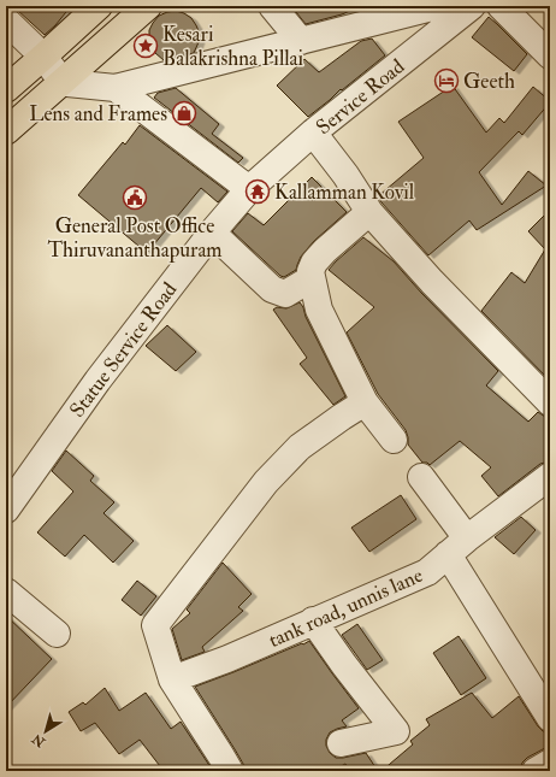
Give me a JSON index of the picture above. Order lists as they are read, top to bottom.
{
  "streets": {
    "street": ["Service Road", "Statue Service Road", "tank road, unnis lane"]
  },
  "crossings": [
    ["Service Road", "Statue Service Road"]
  ],
  "places": {
    "place": ["Kesari Balakrishna Pillai"],
    "hotel": ["Geeth"],
    "shop": ["Lens and Frames"],
    "temple": ["Kallamman Kovil"],
    "public building": ["General Post Office Thiruvananthapuram"]
  },
  "north": "bottom left"
}
